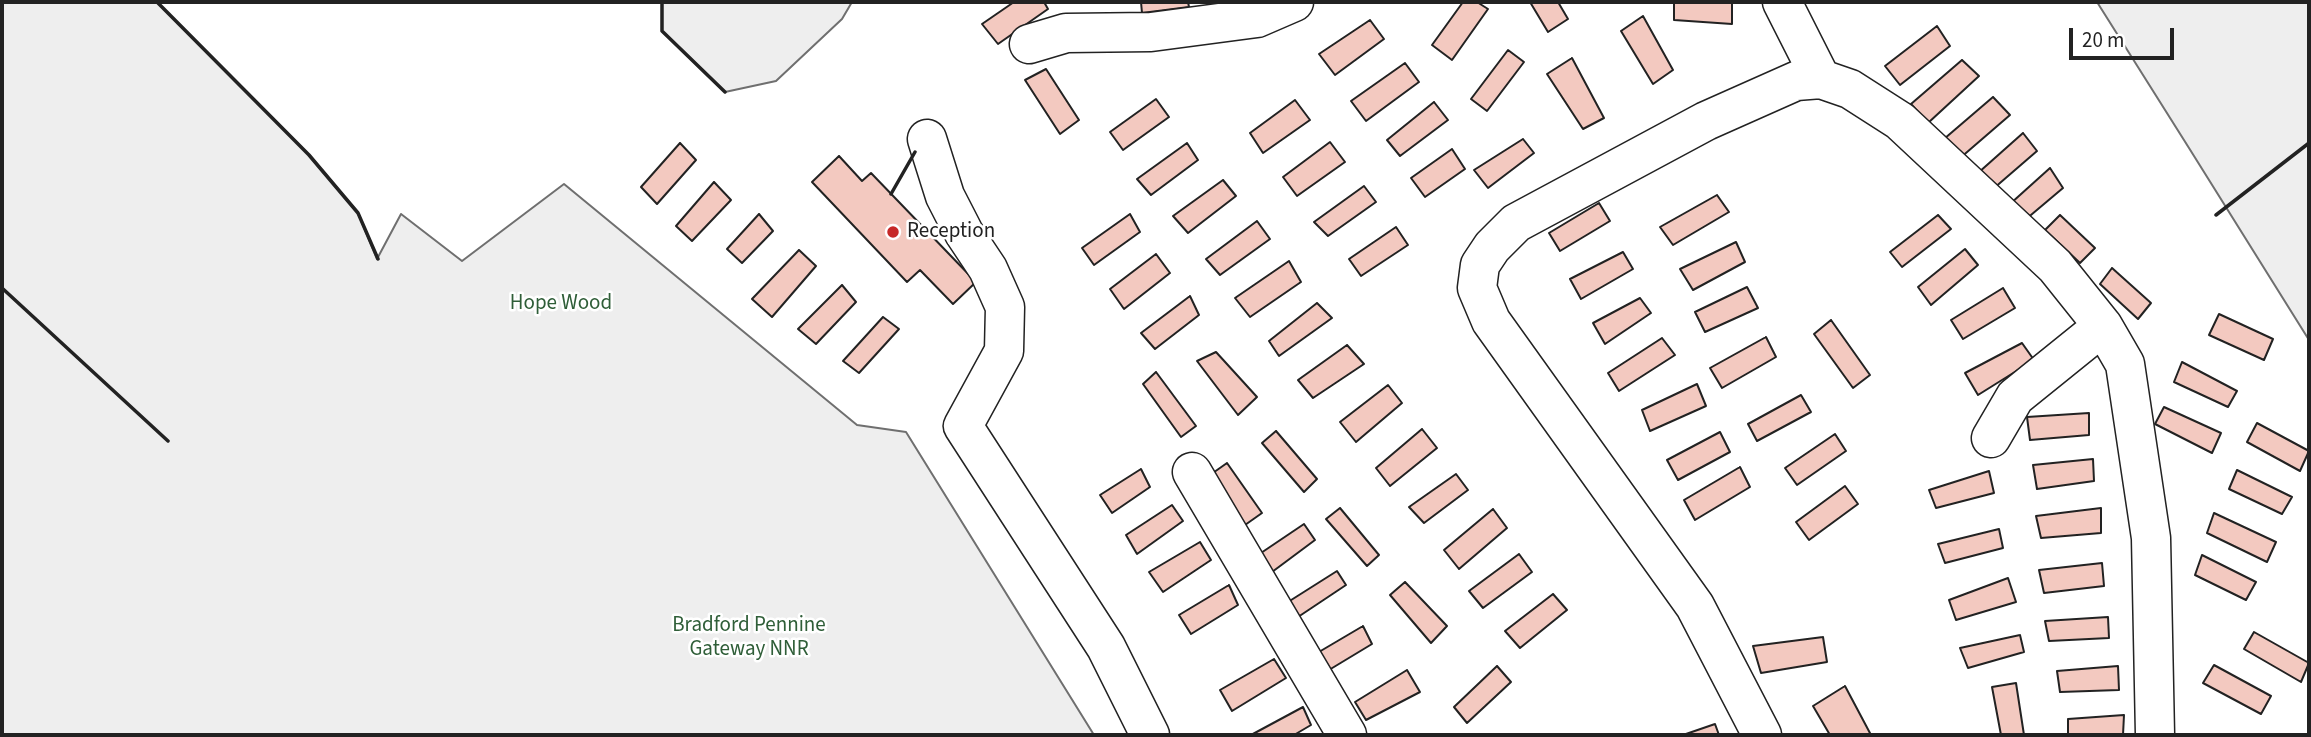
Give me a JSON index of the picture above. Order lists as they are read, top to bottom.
{
  "parks": ["Hope Wood", "Bradford Pennine Gateway NNR"],
  "places": ["Reception"],
  "scale_bar": "20 m"
}
